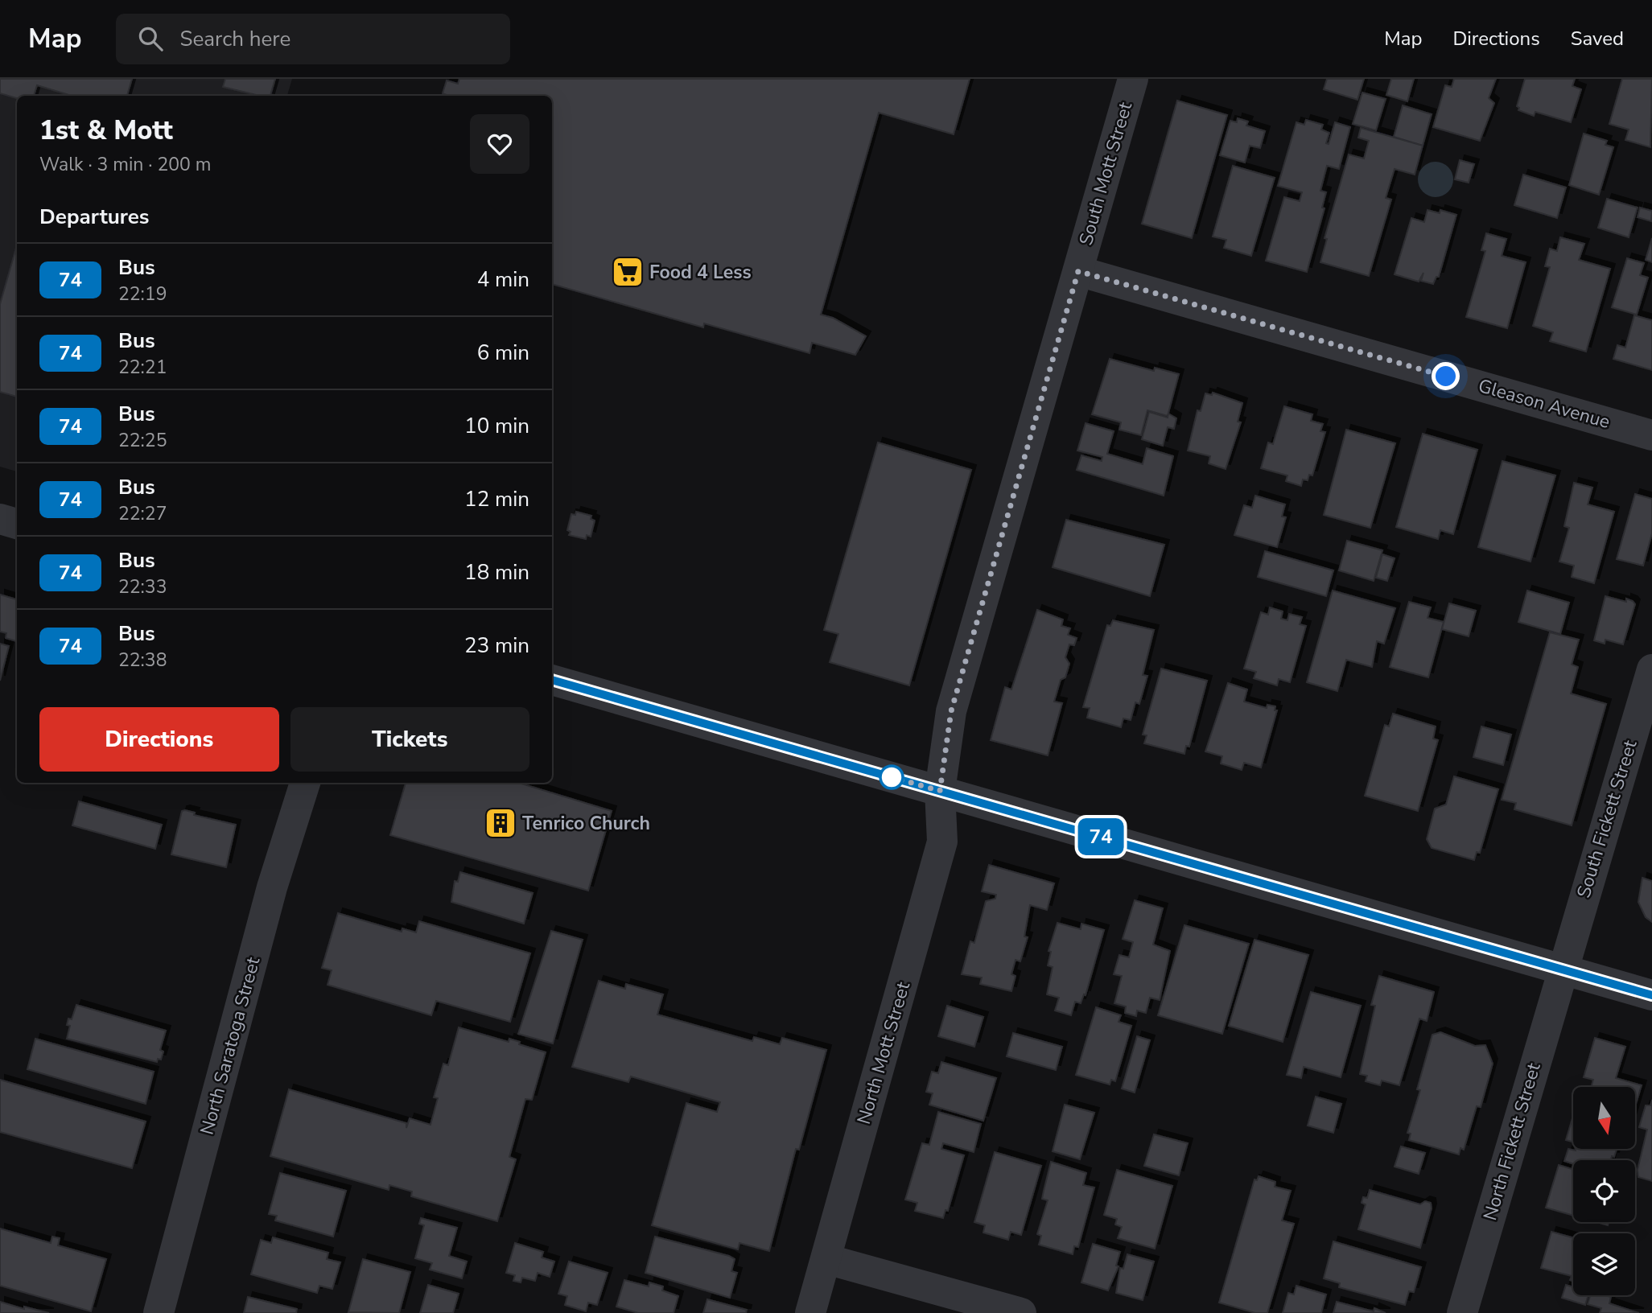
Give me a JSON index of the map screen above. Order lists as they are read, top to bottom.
{
  "streets": {
    "street": [
      "South Mott Street",
      "Gleason Avenue",
      "South Fickett Street",
      "North Saratoga Street",
      "North Mott Street",
      "North Fickett Street"
    ]
  },
  "crossings": [
    ["South Mott Street", "Gleason Avenue"],
    ["South Mott Street", "North Mott Street"],
    ["South Fickett Street", "North Fickett Street"]
  ],
  "places": {
    "supermarket": ["Food 4 Less"],
    "building": ["Tenrico Church"]
  },
  "lines": ["bus line 74"],
  "north": "bottom",
  "page": {
    "header": "Map",
    "search": "Search here",
    "nav": ["Map", "Directions", "Saved"],
    "on_map": "74",
    "heading": [
      ["1st & Mott", "Walk · 3 min · 200 m"],
      "Departures"
    ],
    "list": [
      {
        "mark": "74",
        "name": "Bus",
        "note": "22:19",
        "value": "4 min"
      },
      {
        "mark": "74",
        "name": "Bus",
        "note": "22:21",
        "value": "6 min"
      },
      {
        "mark": "74",
        "name": "Bus",
        "note": "22:25",
        "value": "10 min"
      },
      {
        "mark": "74",
        "name": "Bus",
        "note": "22:27",
        "value": "12 min"
      },
      {
        "mark": "74",
        "name": "Bus",
        "note": "22:33",
        "value": "18 min"
      },
      {
        "mark": "74",
        "name": "Bus",
        "note": "22:38",
        "value": "23 min"
      }
    ],
    "buttons": ["Directions", "Tickets"]
  }
}
